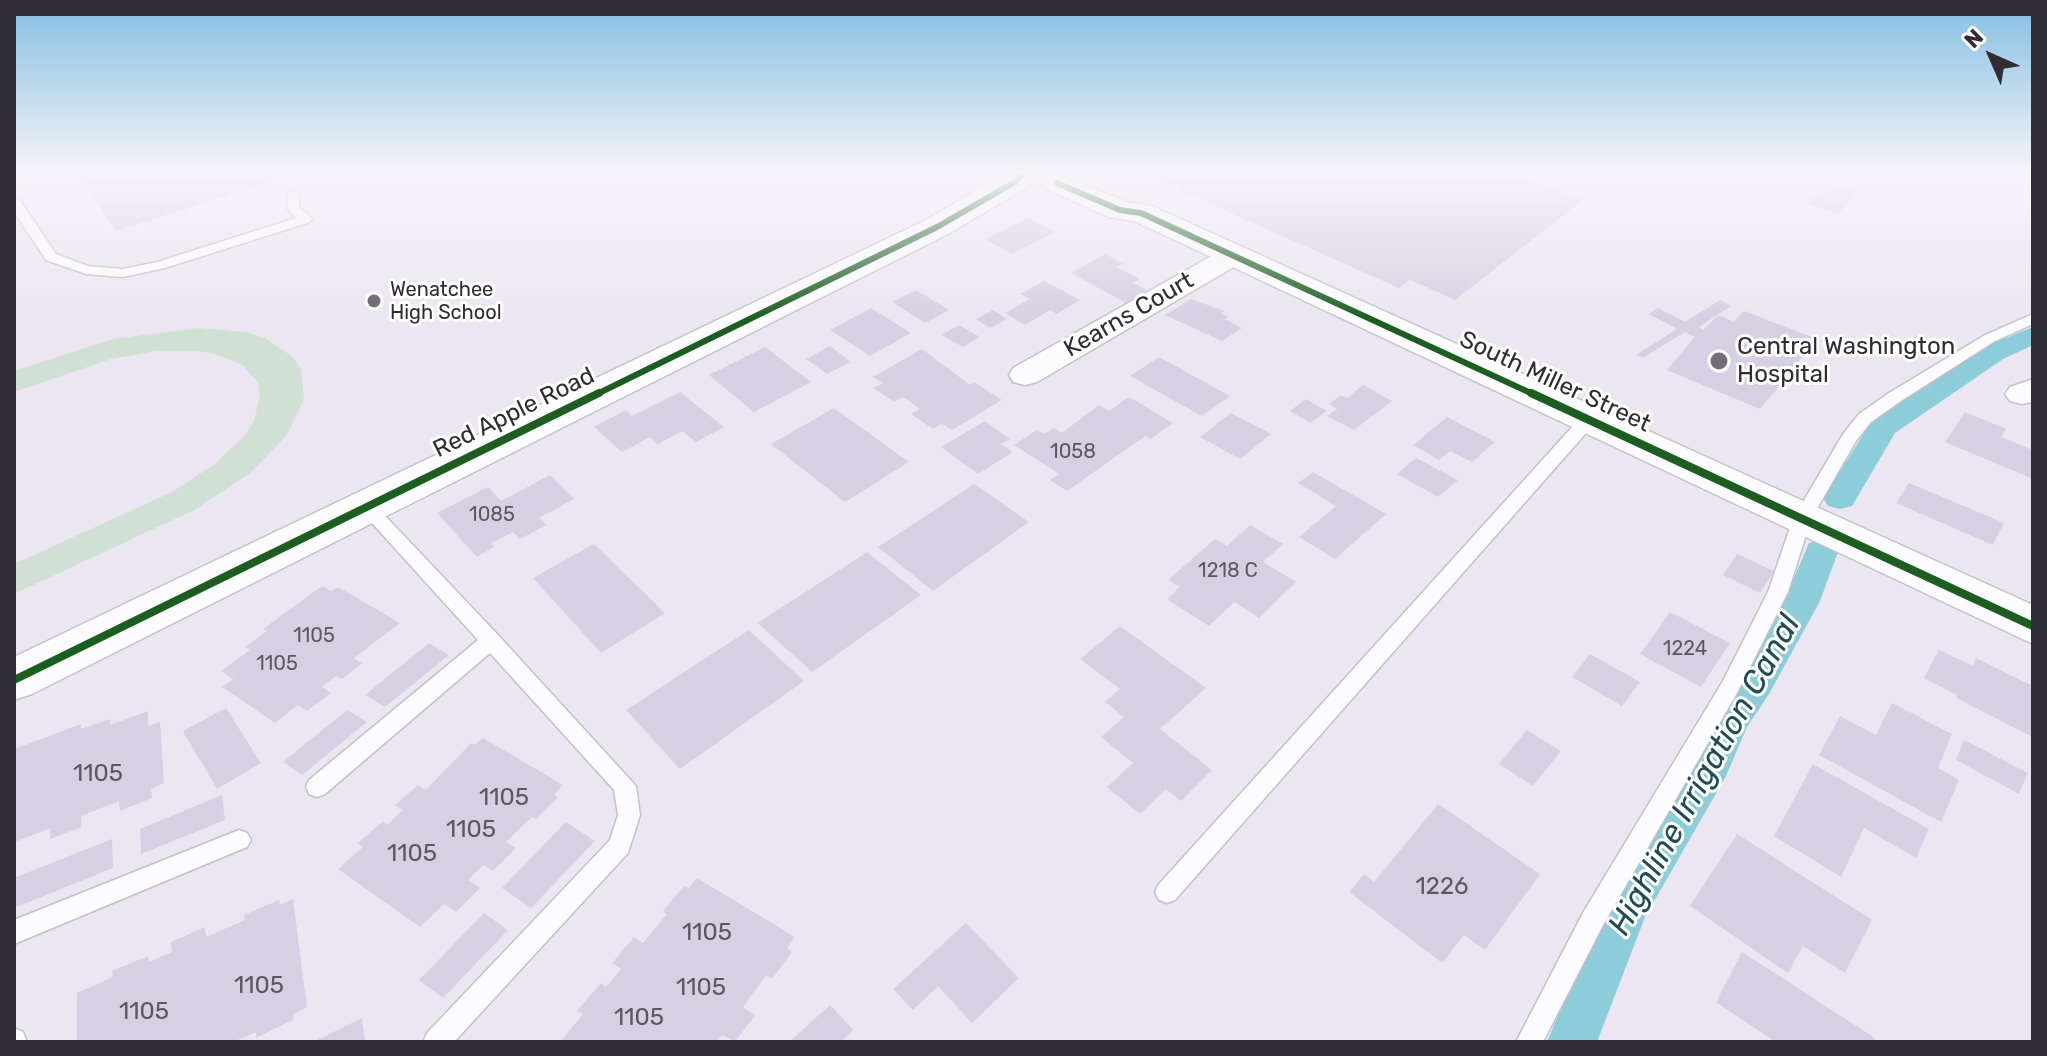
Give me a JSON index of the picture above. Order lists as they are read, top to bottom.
{
  "streets": {
    "street": ["Kearns Court", "South Miller Street", "Red Apple Road"]
  },
  "crossings": [
    ["Kearns Court", "South Miller Street"]
  ],
  "water": ["Highline Irrigation Canal"],
  "places": ["Wenatchee High School", "Central Washington Hospital"],
  "house_numbers": [
    "1058",
    "1085",
    "1218 C",
    "1105",
    "1224",
    "1105",
    "1105",
    "1105",
    "1105",
    "1105",
    "1226",
    "1105",
    "1105",
    "1105",
    "1105",
    "1105"
  ],
  "north": "top left"
}
